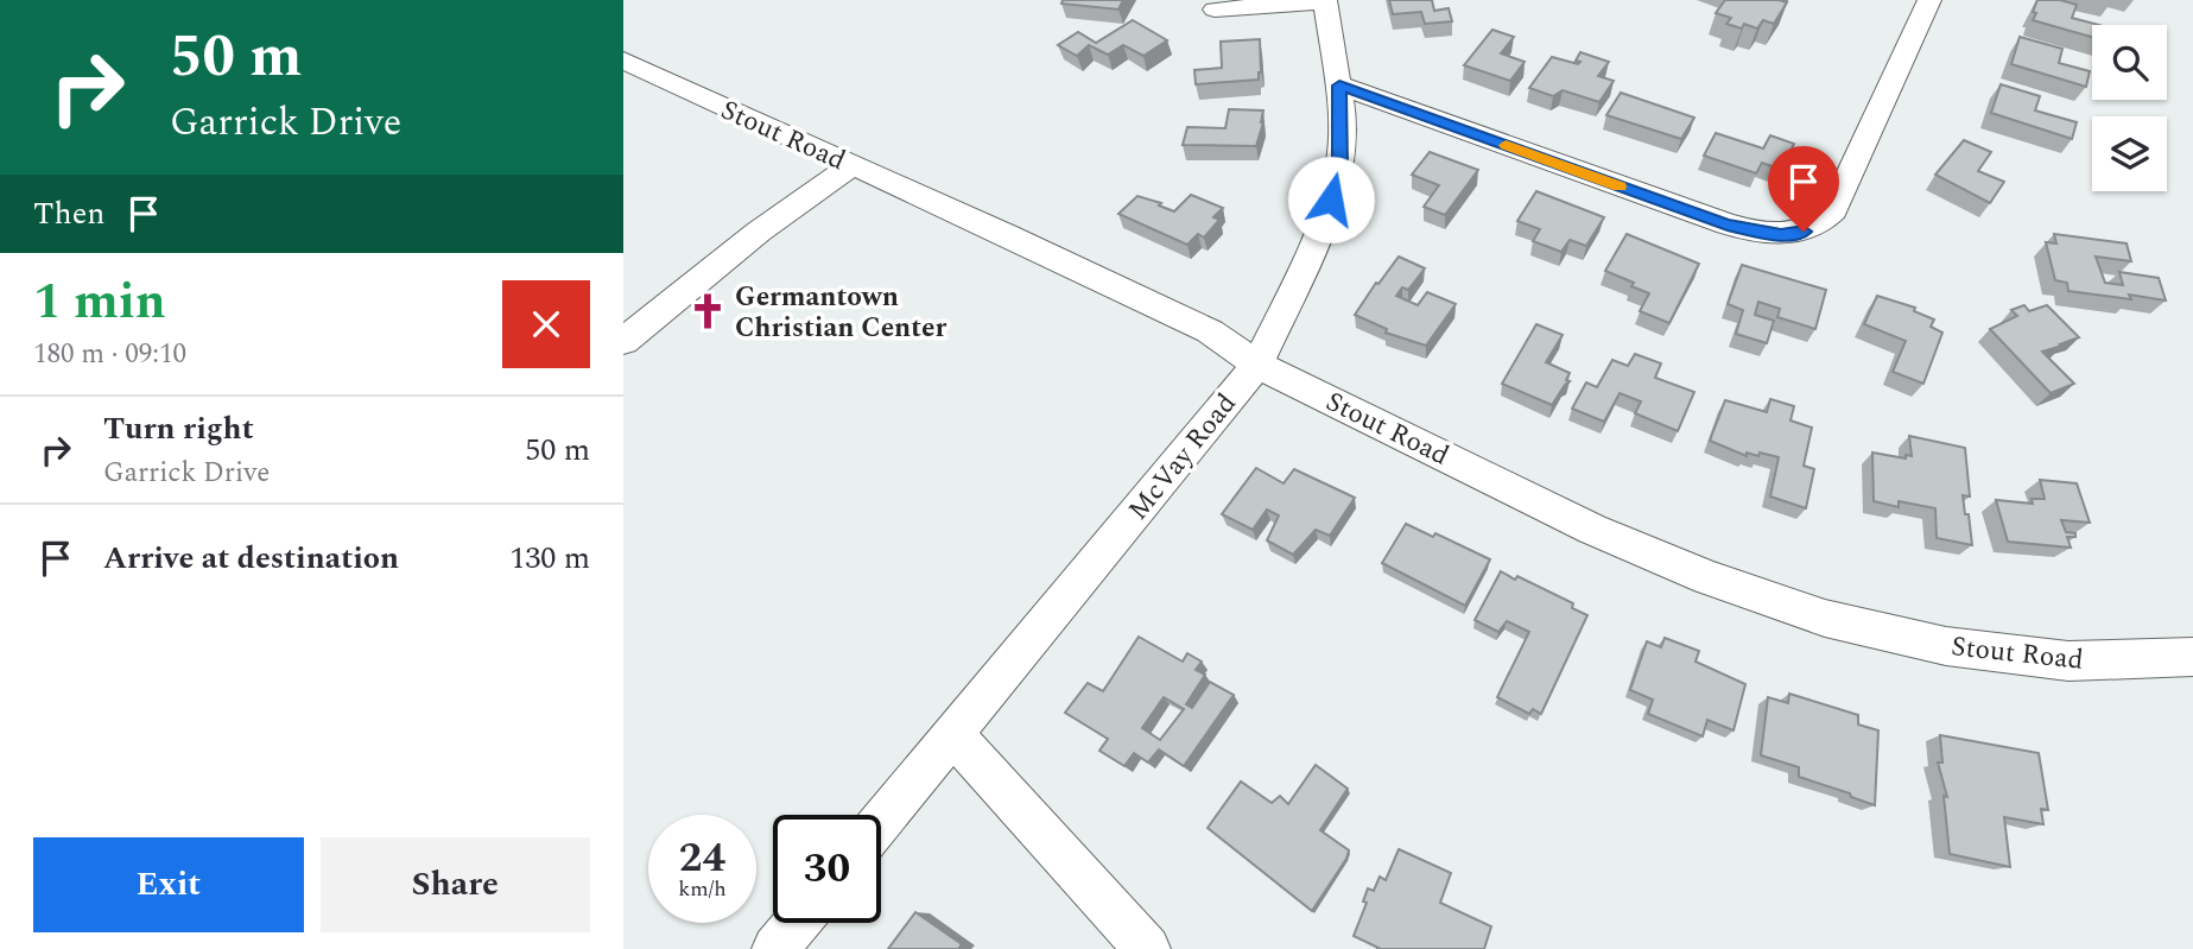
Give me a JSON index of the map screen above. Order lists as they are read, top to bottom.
{
  "streets": {
    "street": ["Stout Road", "McVay Road"]
  },
  "crossings": [
    ["Stout Road", "McVay Road"]
  ],
  "places": {
    "church": ["Germantown Christian Center"]
  },
  "page": {
    "turn": ["50 m", "Garrick Drive"],
    "then": "Then",
    "heading": ["1 min", "180 m · 09:10"],
    "list": [
      {
        "name": "Turn right",
        "note": "Garrick Drive",
        "value": "50 m"
      },
      {
        "name": "Arrive at destination",
        "value": "130 m"
      }
    ],
    "speed": "24 km/h",
    "limit": "30",
    "buttons": ["Exit", "Share"]
  }
}
